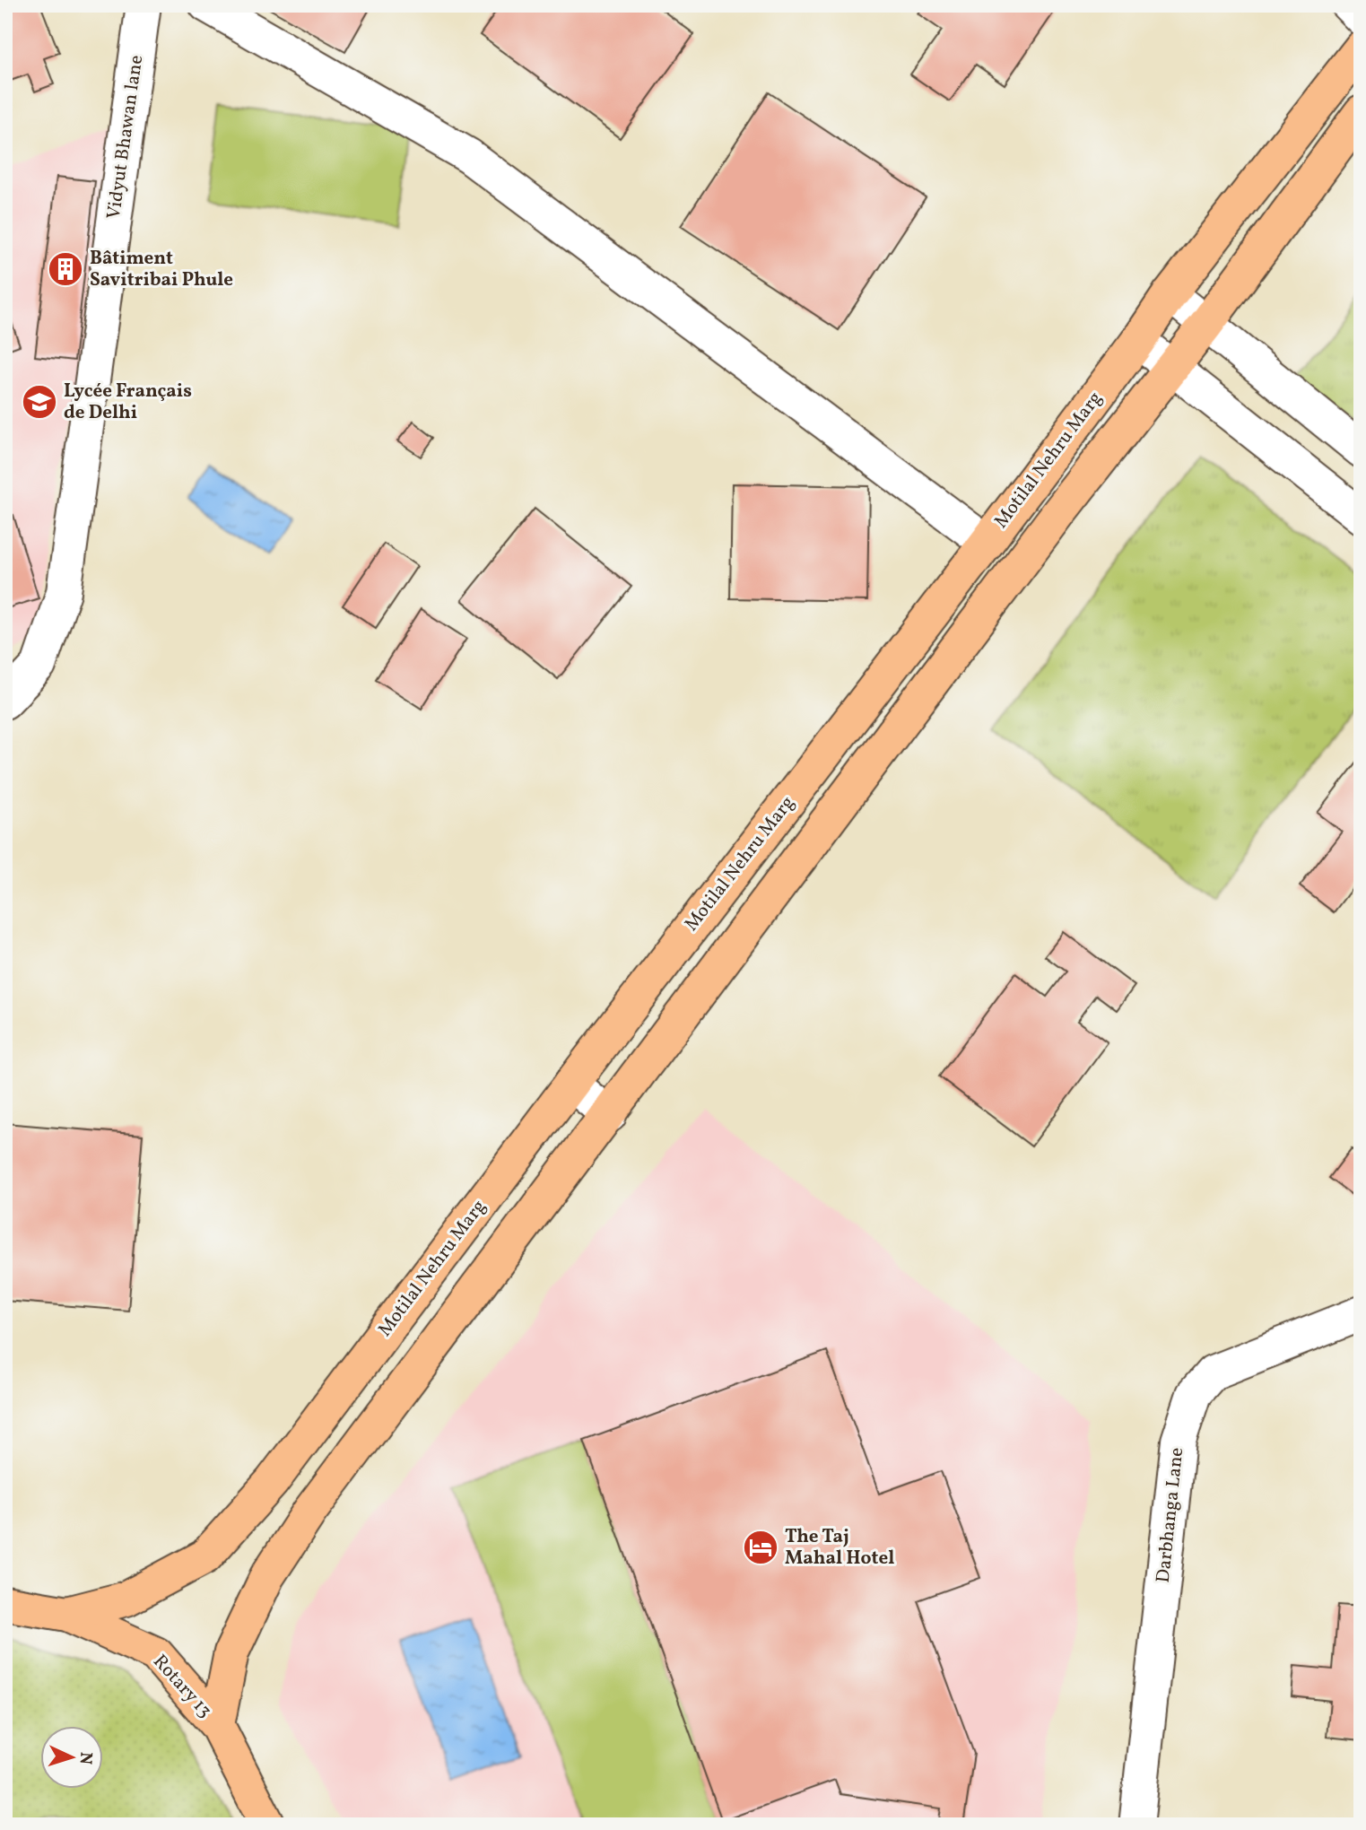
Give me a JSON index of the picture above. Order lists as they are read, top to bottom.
{
  "streets": {
    "main road": ["Motilal Nehru Marg", "Rotary 13"],
    "street": ["Vidyut Bhawan lane", "Darbhanga Lane"]
  },
  "crossings": [
    ["Motilal Nehru Marg", "Rotary 13"]
  ],
  "places": {
    "building": ["Bâtiment Savitribai Phule"],
    "school or university": ["Lycée Français de Delhi"],
    "hotel": ["The Taj Mahal Hotel"]
  },
  "north": "right"
}
